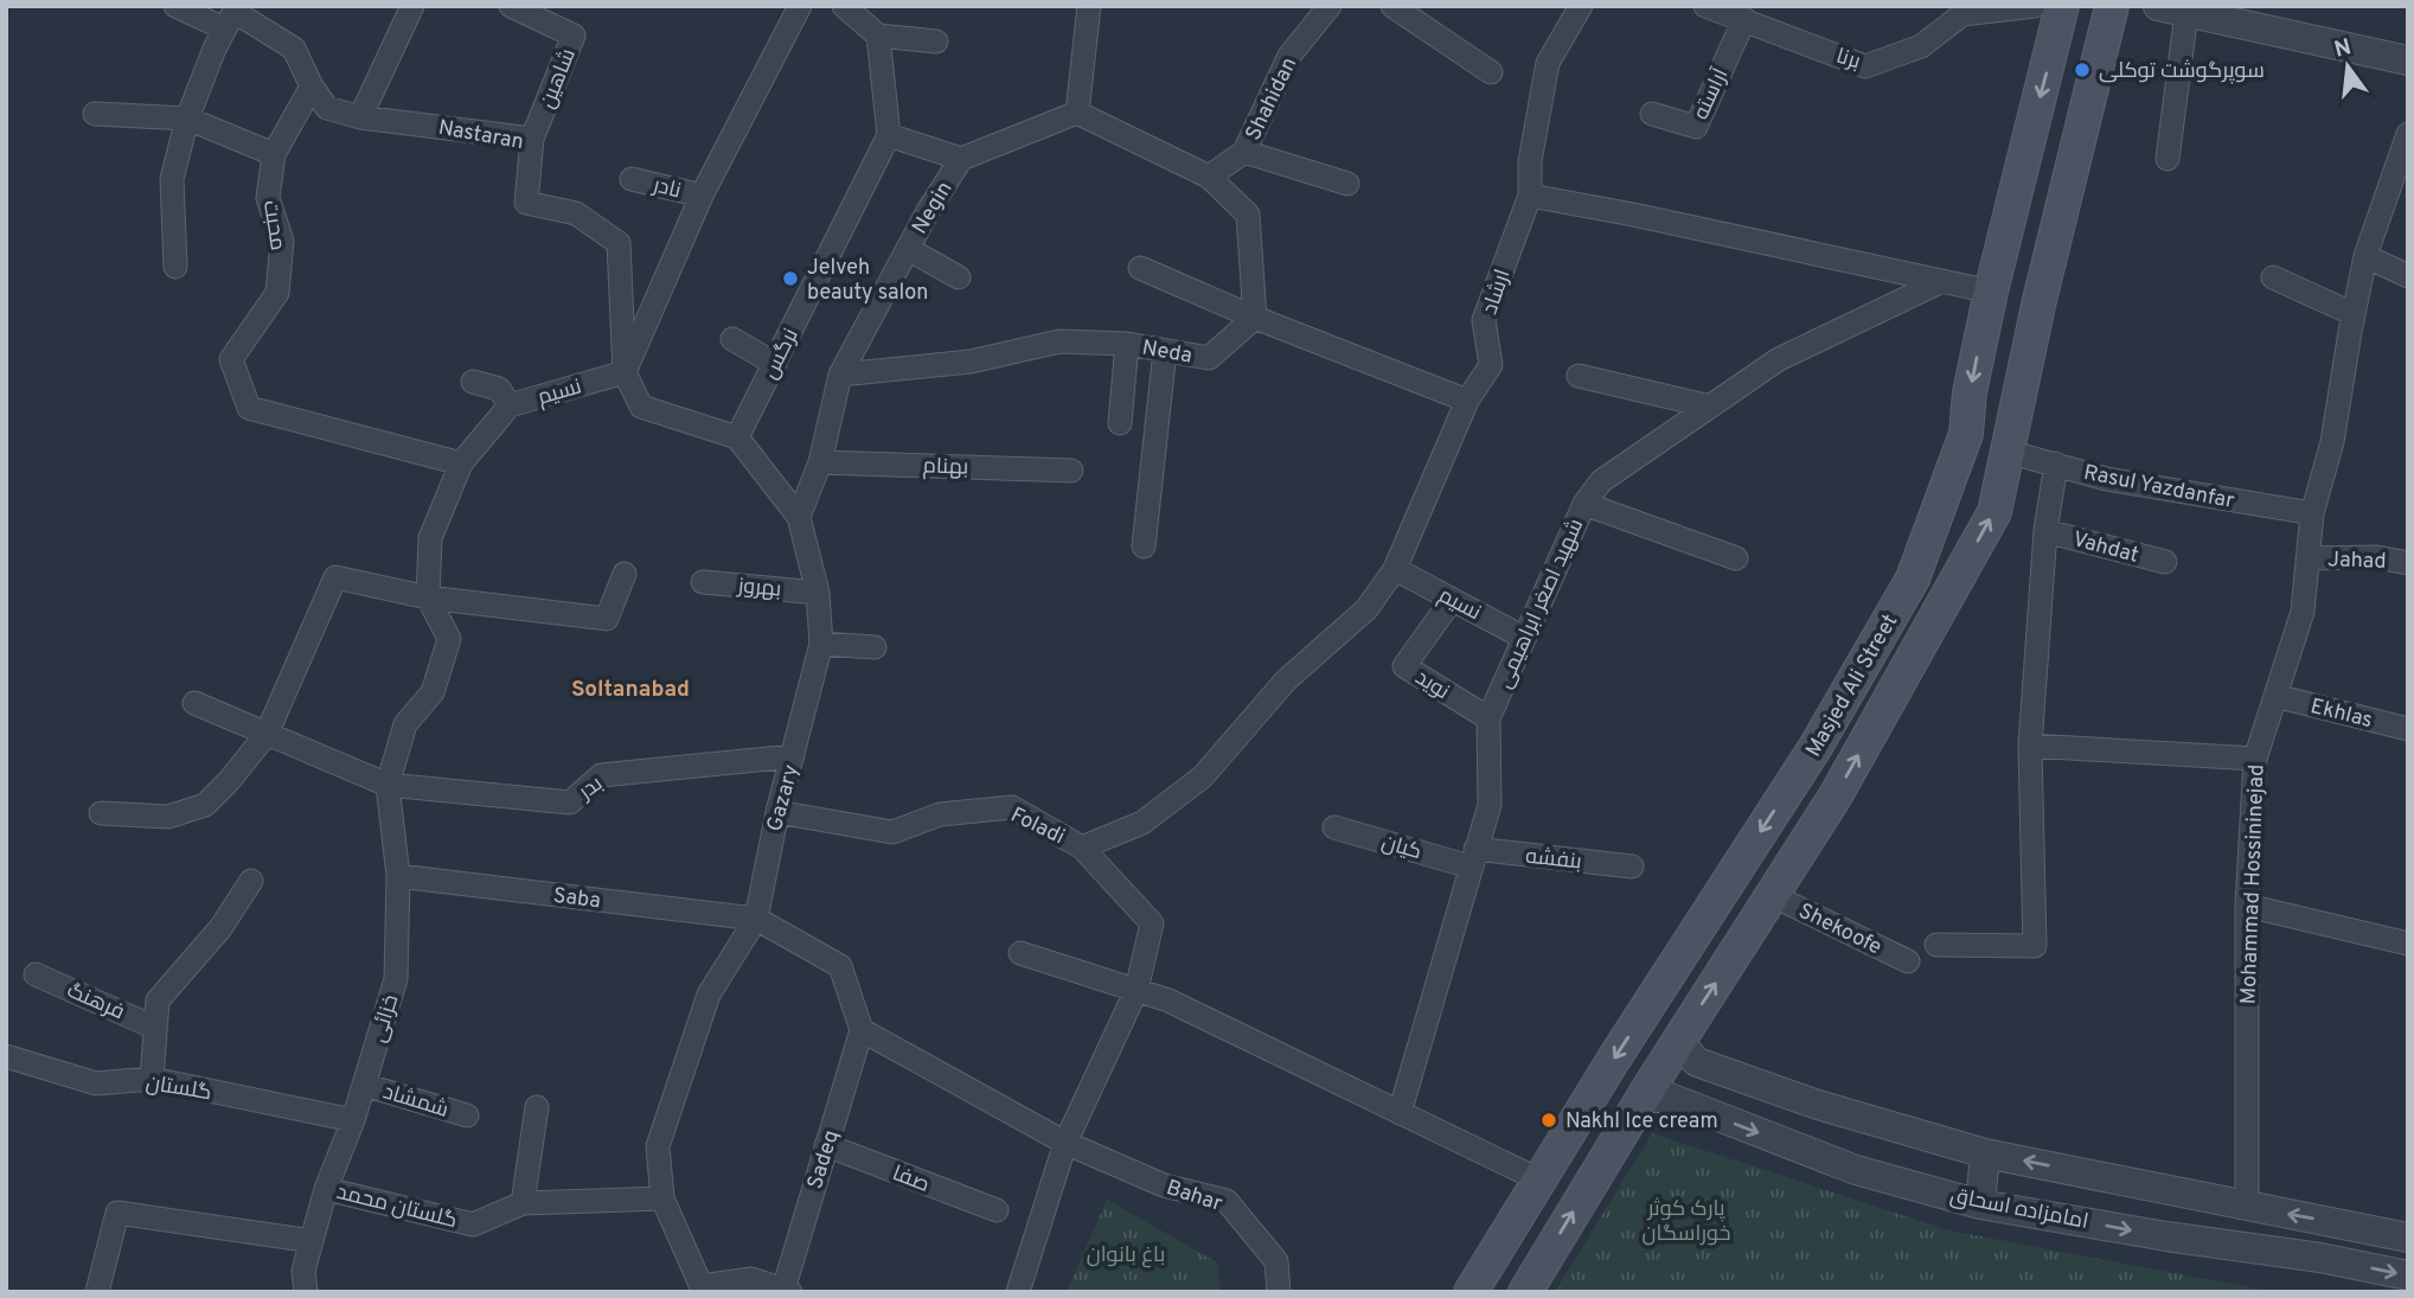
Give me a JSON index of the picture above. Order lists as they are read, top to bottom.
{
  "streets": {
    "main road": ["Masjed Ali Street"],
    "street": [
      "برنا",
      "شاهین",
      "آراسته",
      "Shahidan",
      "Nastaran",
      "نادر",
      "Negin",
      "محبت",
      "ارشاد",
      "Neda",
      "نرگس",
      "نسیم",
      "بهنام",
      "Rasul Yazdanfar",
      "Vahdat",
      "Jahad",
      "بهروز",
      "شهید اصغر ابراهیمی",
      "نوید",
      "Ekhlas",
      "بدر",
      "Gazary",
      "Foladi",
      "کیان",
      "بنفشه",
      "Mohammad Hossininejad",
      "Saba",
      "Shekoofe",
      "فرهنگ",
      "خزائی",
      "گلستان",
      "شمشاد",
      "Sadeq",
      "صفا",
      "Bahar",
      "گلستان محمد",
      "امامزاده اسحاق"
    ]
  },
  "crossings": [
    ["برنا", "آراسته"],
    ["شاهین", "Nastaran"],
    ["Nastaran", "محبت"],
    ["Nastaran", "نسیم"],
    ["Negin", "Neda"],
    ["Negin", "بهنام"],
    ["Negin", "Gazary"],
    ["محبت", "نسیم"],
    ["ارشاد", "نسیم"],
    ["ارشاد", "Foladi"],
    ["نرگس", "Gazary"],
    ["نسیم", "شهید اصغر ابراهیمی"],
    ["نسیم", "نوید"],
    ["نسیم", "بدر"],
    ["نسیم", "خزائی"],
    ["Rasul Yazdanfar", "Masjed Ali Street"],
    ["Rasul Yazdanfar", "Mohammad Hossininejad"],
    ["Jahad", "Mohammad Hossininejad"],
    ["بهروز", "Gazary"],
    ["شهید اصغر ابراهیمی", "نوید"],
    ["شهید اصغر ابراهیمی", "کیان"],
    ["شهید اصغر ابراهیمی", "بنفشه"],
    ["Masjed Ali Street", "Shekoofe"],
    ["Masjed Ali Street", "امامزاده اسحاق"],
    ["Ekhlas", "Mohammad Hossininejad"],
    ["بدر", "Gazary"],
    ["بدر", "خزائی"],
    ["Gazary", "Foladi"],
    ["Gazary", "Saba"],
    ["Gazary", "گلستان محمد"],
    ["Foladi", "Bahar"],
    ["کیان", "بنفشه"],
    ["Saba", "خزائی"],
    ["خزائی", "گلستان"],
    ["خزائی", "شمشاد"],
    ["خزائی", "گلستان محمد"],
    ["Sadeq", "صفا"]
  ],
  "districts": ["Soltanabad"],
  "parks": ["پارک کوثر خوراسگان", "باغ بانوان"],
  "places": ["سوپرگوشت توکلی", "Jelveh beauty salon", "Nakhl Ice cream"],
  "north": "top"
}
